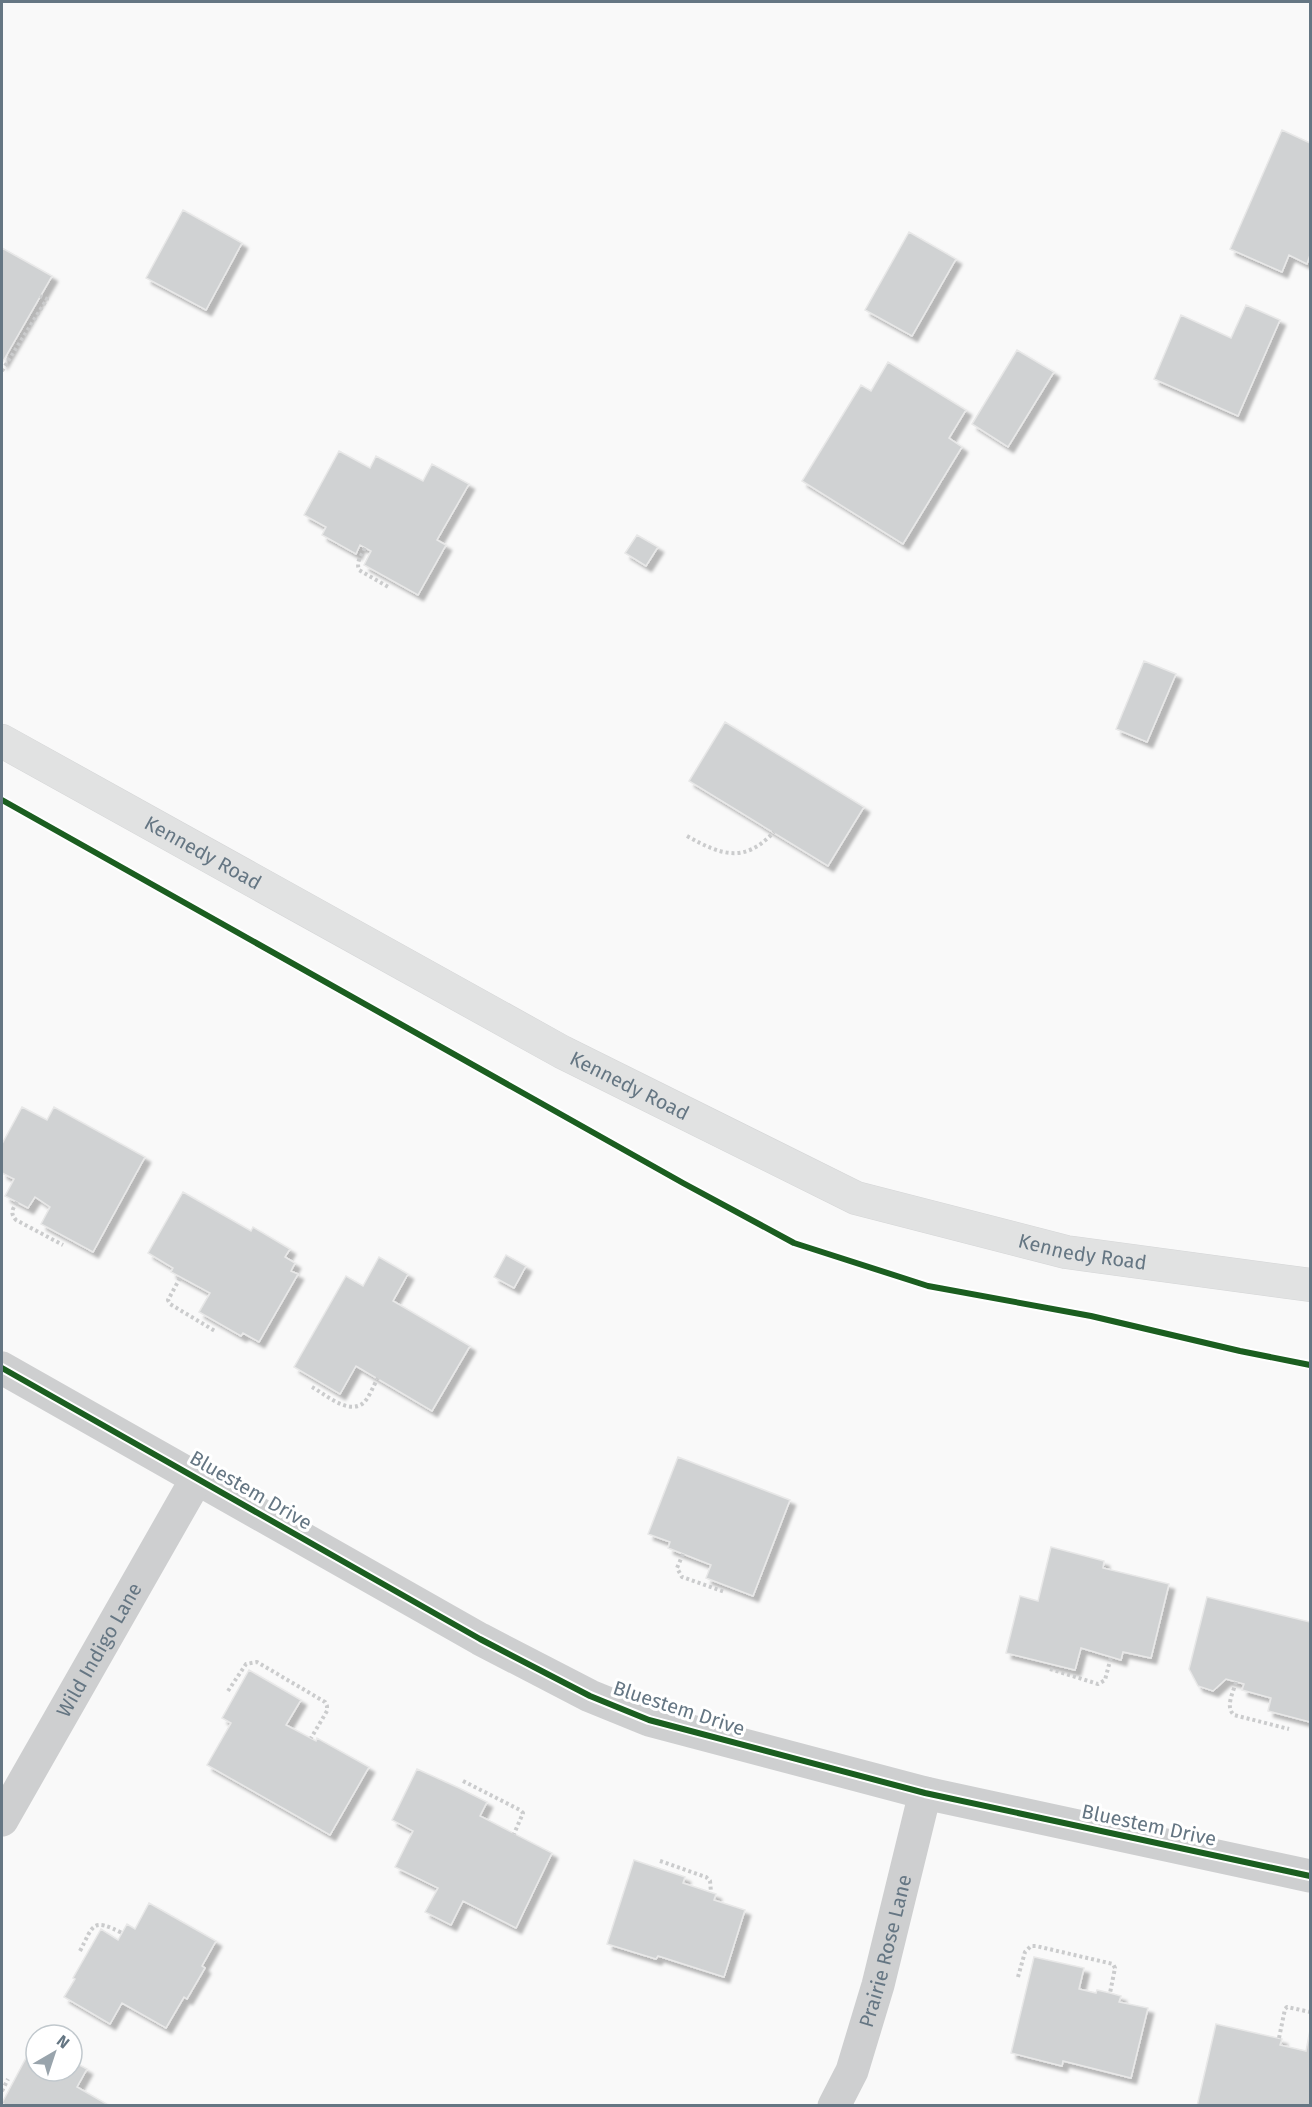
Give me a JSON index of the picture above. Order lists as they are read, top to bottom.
{
  "streets": {
    "main road": ["Kennedy Road"],
    "street": ["Bluestem Drive", "Wild Indigo Lane", "Prairie Rose Lane"]
  },
  "crossings": [
    ["Bluestem Drive", "Wild Indigo Lane"],
    ["Bluestem Drive", "Prairie Rose Lane"]
  ],
  "north": "top right"
}
